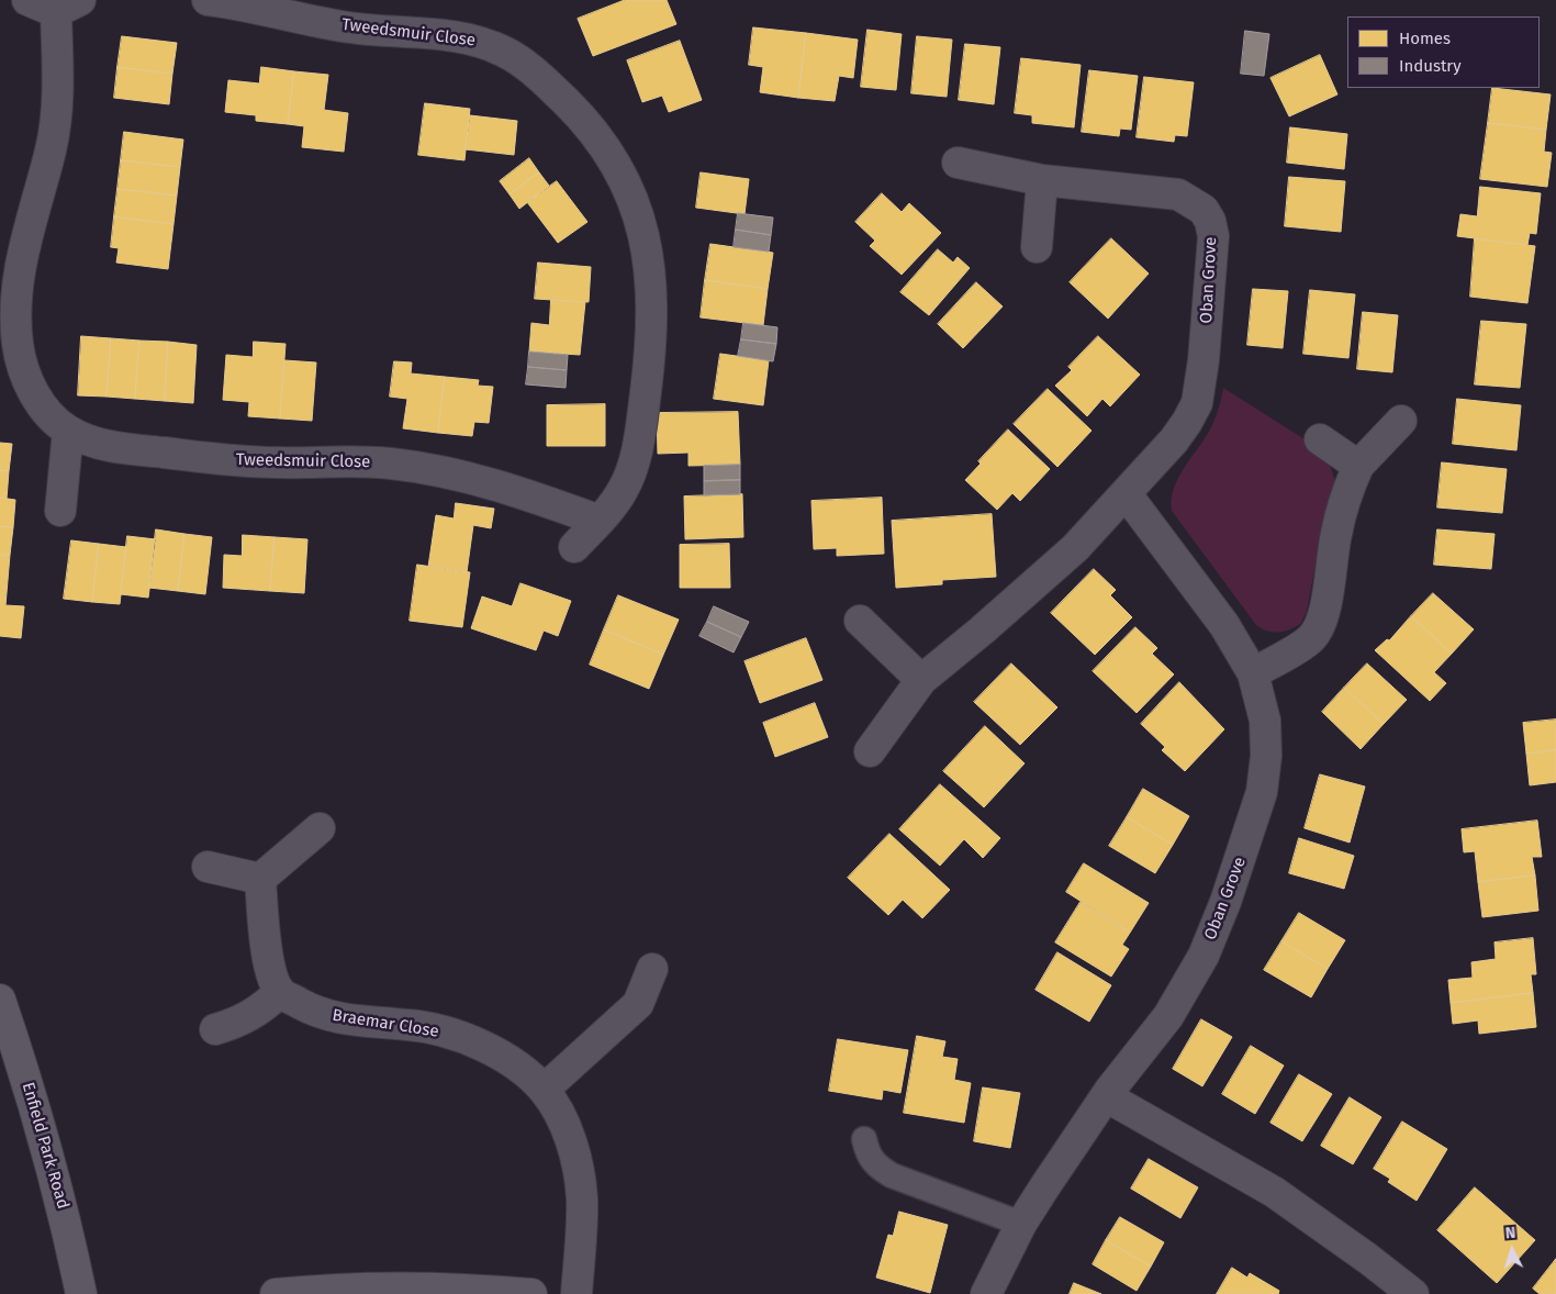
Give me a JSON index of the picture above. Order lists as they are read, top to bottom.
{
  "streets": {
    "street": [
      "Tweedsmuir Close",
      "Oban Grove",
      "Braemar Close",
      "Enfield Park Road"
    ]
  },
  "legend": ["Homes", "Industry"],
  "north": "top"
}
